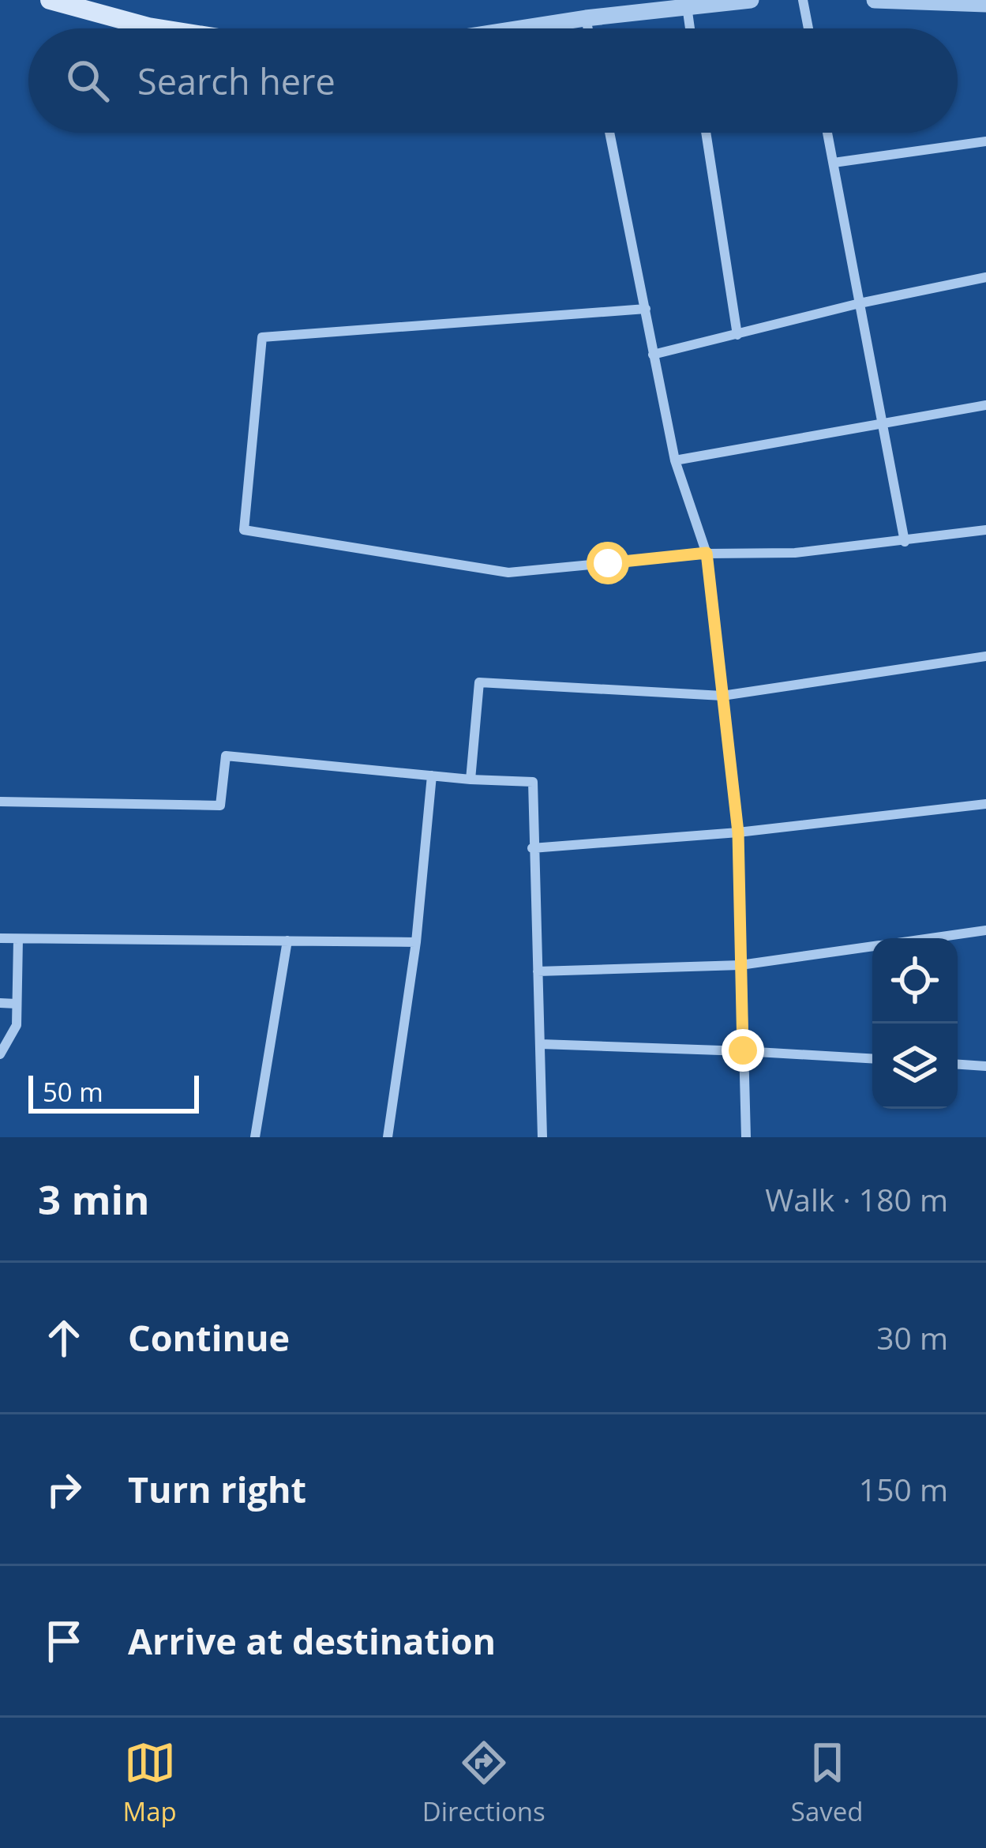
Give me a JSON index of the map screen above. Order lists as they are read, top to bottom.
{
  "scale_bar": "50 m",
  "page": {
    "search": "Search here",
    "scale": "50 m",
    "heading": ["3 min", "Walk · 180 m"],
    "list": [
      ["Continue", "30 m"],
      ["Turn right", "150 m"],
      "Arrive at destination"
    ],
    "nav": ["Map", "Directions", "Saved"]
  }
}
